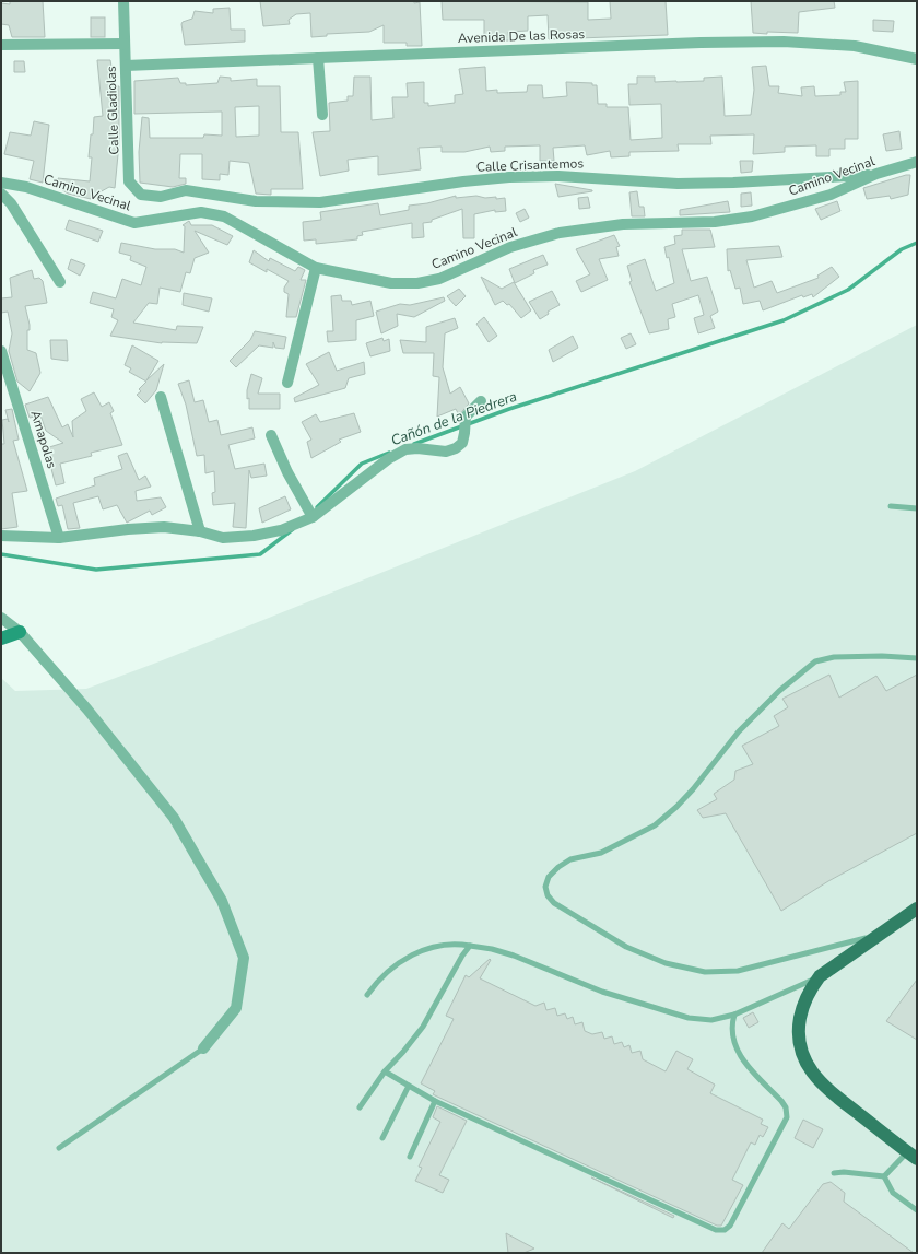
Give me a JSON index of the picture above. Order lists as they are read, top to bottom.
{
  "streets": {
    "street": [
      "Avenida De las Rosas",
      "Calle Gladiolas",
      "Calle Crisantemos",
      "Camino Vecinal",
      "Amapolas"
    ]
  },
  "crossings": [
    ["Avenida De las Rosas", "Calle Gladiolas"],
    ["Calle Gladiolas", "Calle Crisantemos"],
    ["Calle Crisantemos", "Camino Vecinal"]
  ],
  "water": ["Cañón de la Piedrera"]
}
